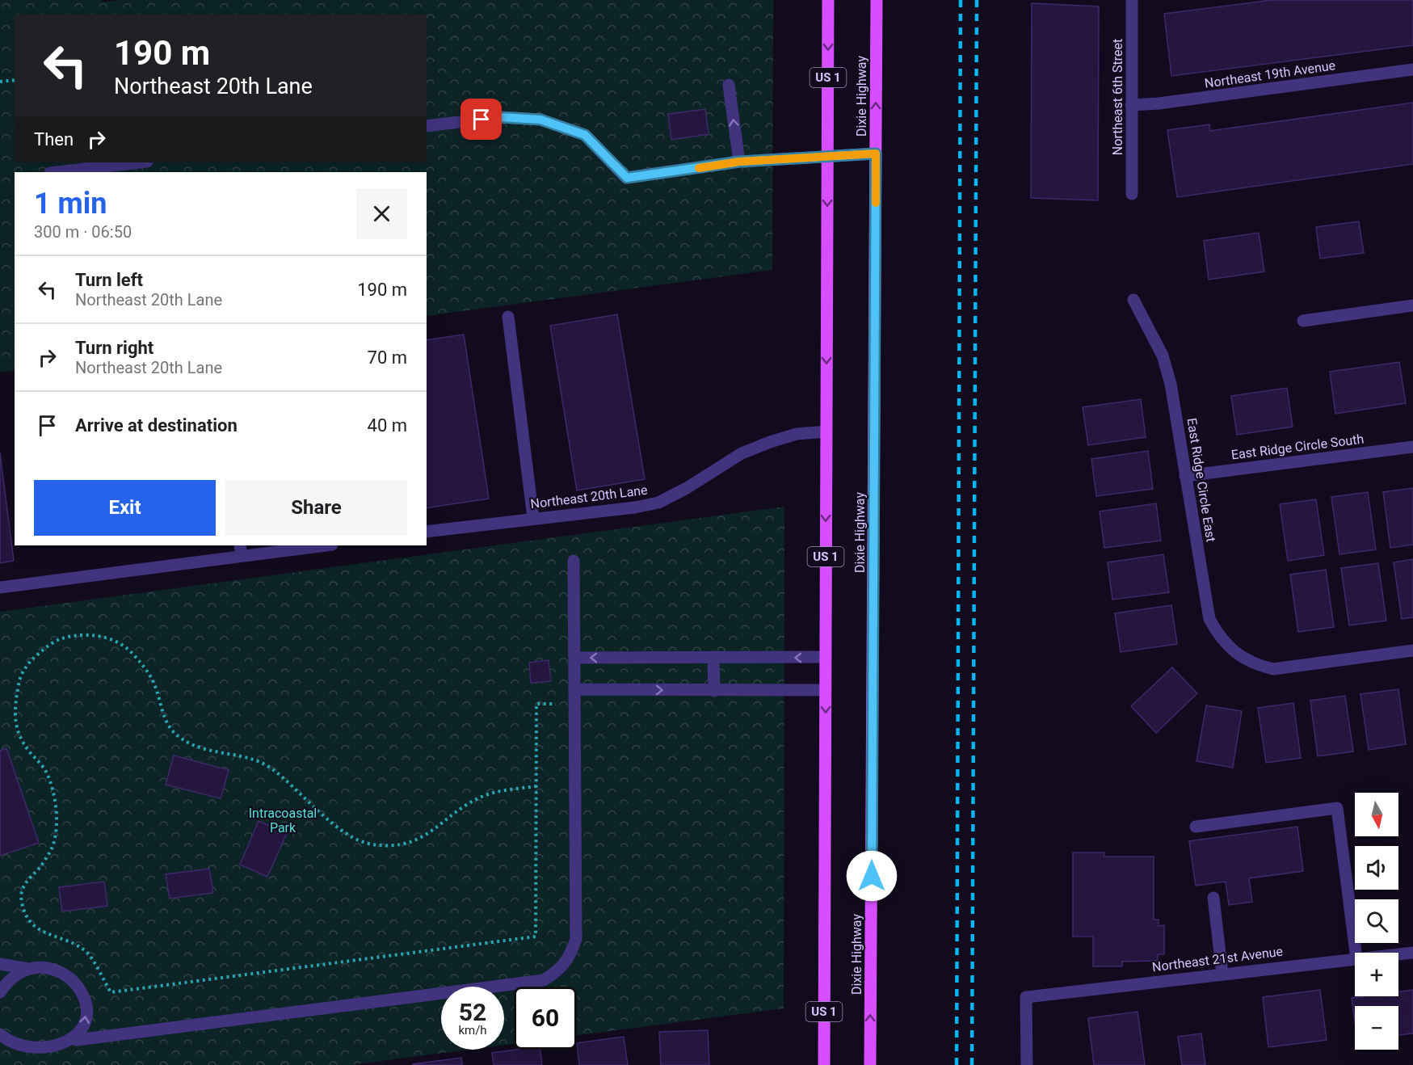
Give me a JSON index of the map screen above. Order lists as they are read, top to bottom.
{
  "streets": {
    "main road": ["US 1", "Dixie Highway"],
    "street": [
      "Northeast 19th Avenue",
      "Northeast 6th Street",
      "East Ridge Circle South",
      "East Ridge Circle East",
      "Northeast 20th Lane",
      "Northeast 21st Avenue"
    ]
  },
  "crossings": [
    ["Northeast 19th Avenue", "Northeast 6th Street"],
    ["US 1", "Northeast 20th Lane"],
    ["East Ridge Circle South", "East Ridge Circle East"]
  ],
  "parks": ["Intracoastal Park"],
  "north": "bottom",
  "page": {
    "turn": ["190 m", "Northeast 20th Lane"],
    "then": "Then",
    "heading": ["1 min", "300 m · 06:50"],
    "list": [
      {
        "name": "Turn left",
        "note": "Northeast 20th Lane",
        "value": "190 m"
      },
      {
        "name": "Turn right",
        "note": "Northeast 20th Lane",
        "value": "70 m"
      },
      {
        "name": "Arrive at destination",
        "value": "40 m"
      }
    ],
    "buttons": ["Exit", "Share"],
    "map_buttons": ["+", "−"],
    "speed": "52 km/h",
    "limit": "60"
  }
}
